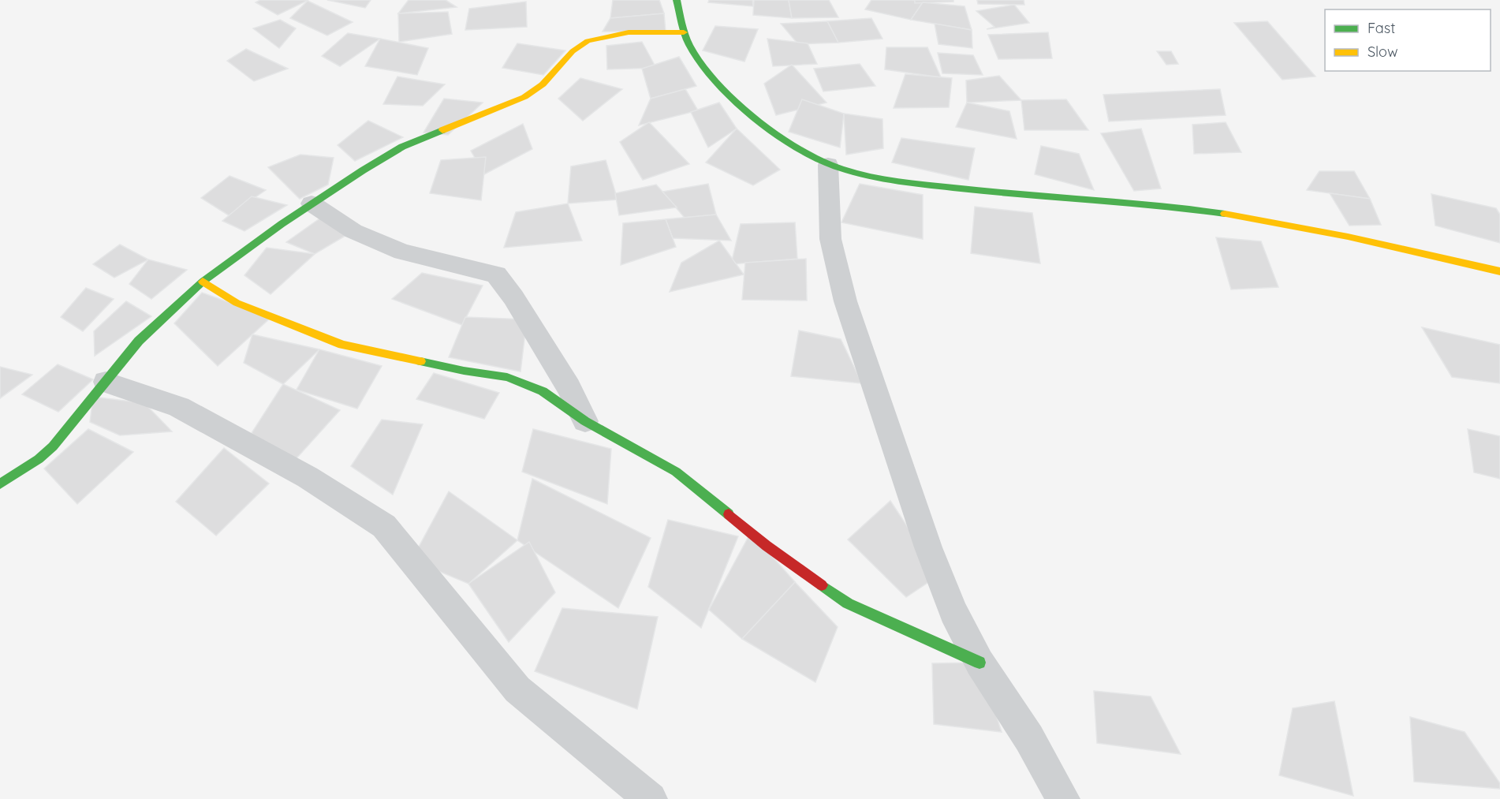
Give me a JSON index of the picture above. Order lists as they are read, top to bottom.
{
  "legend": ["Fast", "Slow"]
}
